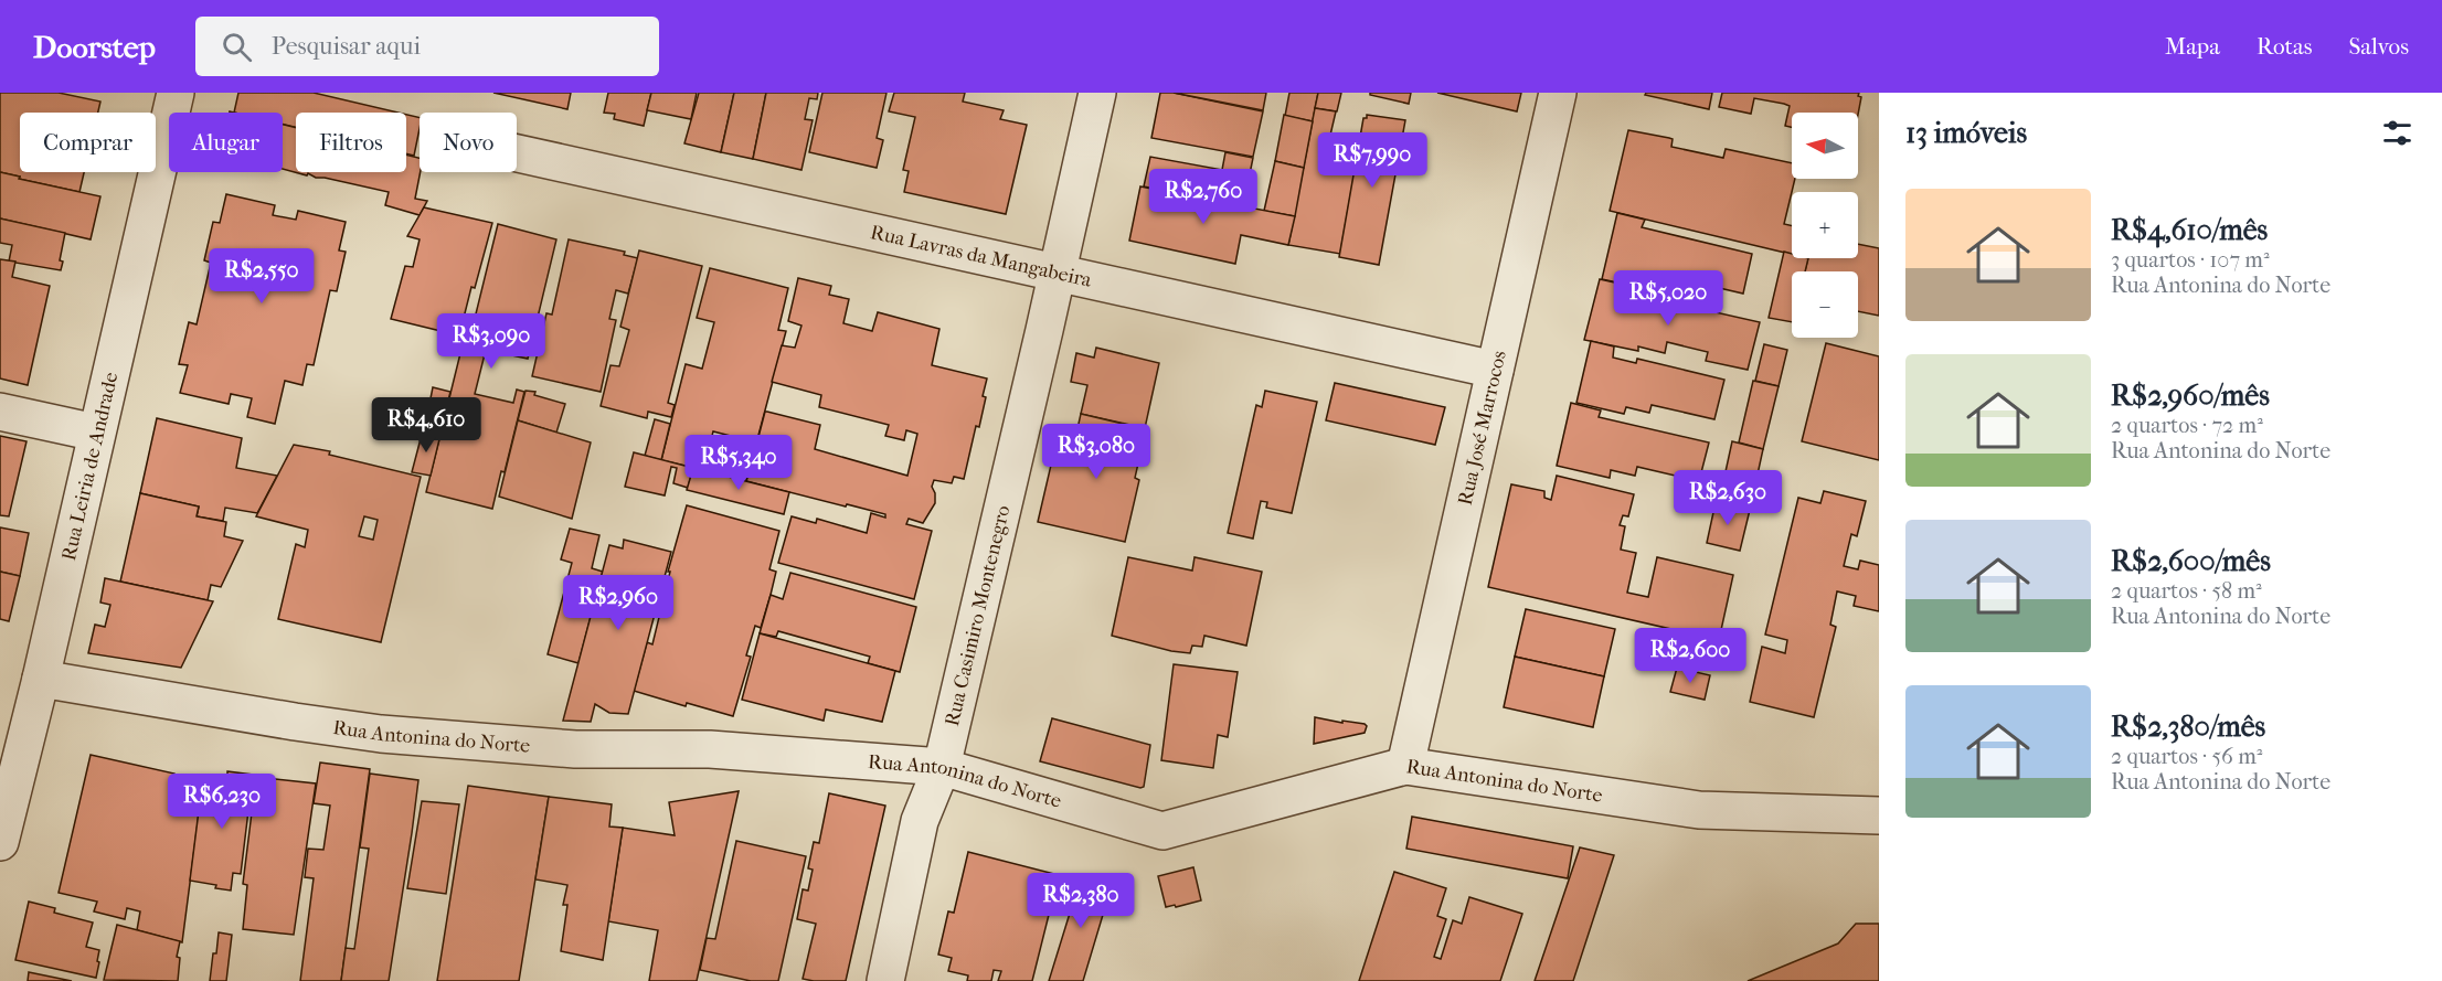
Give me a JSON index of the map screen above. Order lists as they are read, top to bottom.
{
  "streets": {
    "street": [
      "Rua Lavras da Mangabeira",
      "Rua José Marrocos",
      "Rua Leiria de Andrade",
      "Rua Casimiro Montenegro",
      "Rua Antonina do Norte"
    ]
  },
  "crossings": [
    ["Rua Lavras da Mangabeira", "Rua José Marrocos"],
    ["Rua Lavras da Mangabeira", "Rua Casimiro Montenegro"],
    ["Rua José Marrocos", "Rua Antonina do Norte"],
    ["Rua Leiria de Andrade", "Rua Antonina do Norte"],
    ["Rua Casimiro Montenegro", "Rua Antonina do Norte"]
  ],
  "north": "left",
  "page": {
    "header": "Doorstep",
    "search": "Pesquisar aqui",
    "nav": ["Mapa", "Rotas", "Salvos"],
    "heading": "13 imóveis",
    "map_buttons": ["+", "−"],
    "chip": [
      "Comprar",
      "Alugar",
      "Filtros",
      "Novo"
    ],
    "price": [
      "R$7,990",
      "R$2,760",
      "R$2,550",
      "R$5,020",
      "R$3,090",
      "R$4,610",
      "R$3,080",
      "R$5,340",
      "R$2,630",
      "R$2,960",
      "R$2,600",
      "R$6,230",
      "R$2,380"
    ],
    "list": [
      {
        "name": "R$4,610/mês",
        "note": "3 quartos · 107 m² · Rua Antonina do Norte"
      },
      {
        "name": "R$2,960/mês",
        "note": "2 quartos · 72 m² · Rua Antonina do Norte"
      },
      {
        "name": "R$2,600/mês",
        "note": "2 quartos · 58 m² · Rua Antonina do Norte"
      },
      {
        "name": "R$2,380/mês",
        "note": "2 quartos · 56 m² · Rua Antonina do Norte"
      }
    ]
  }
}
